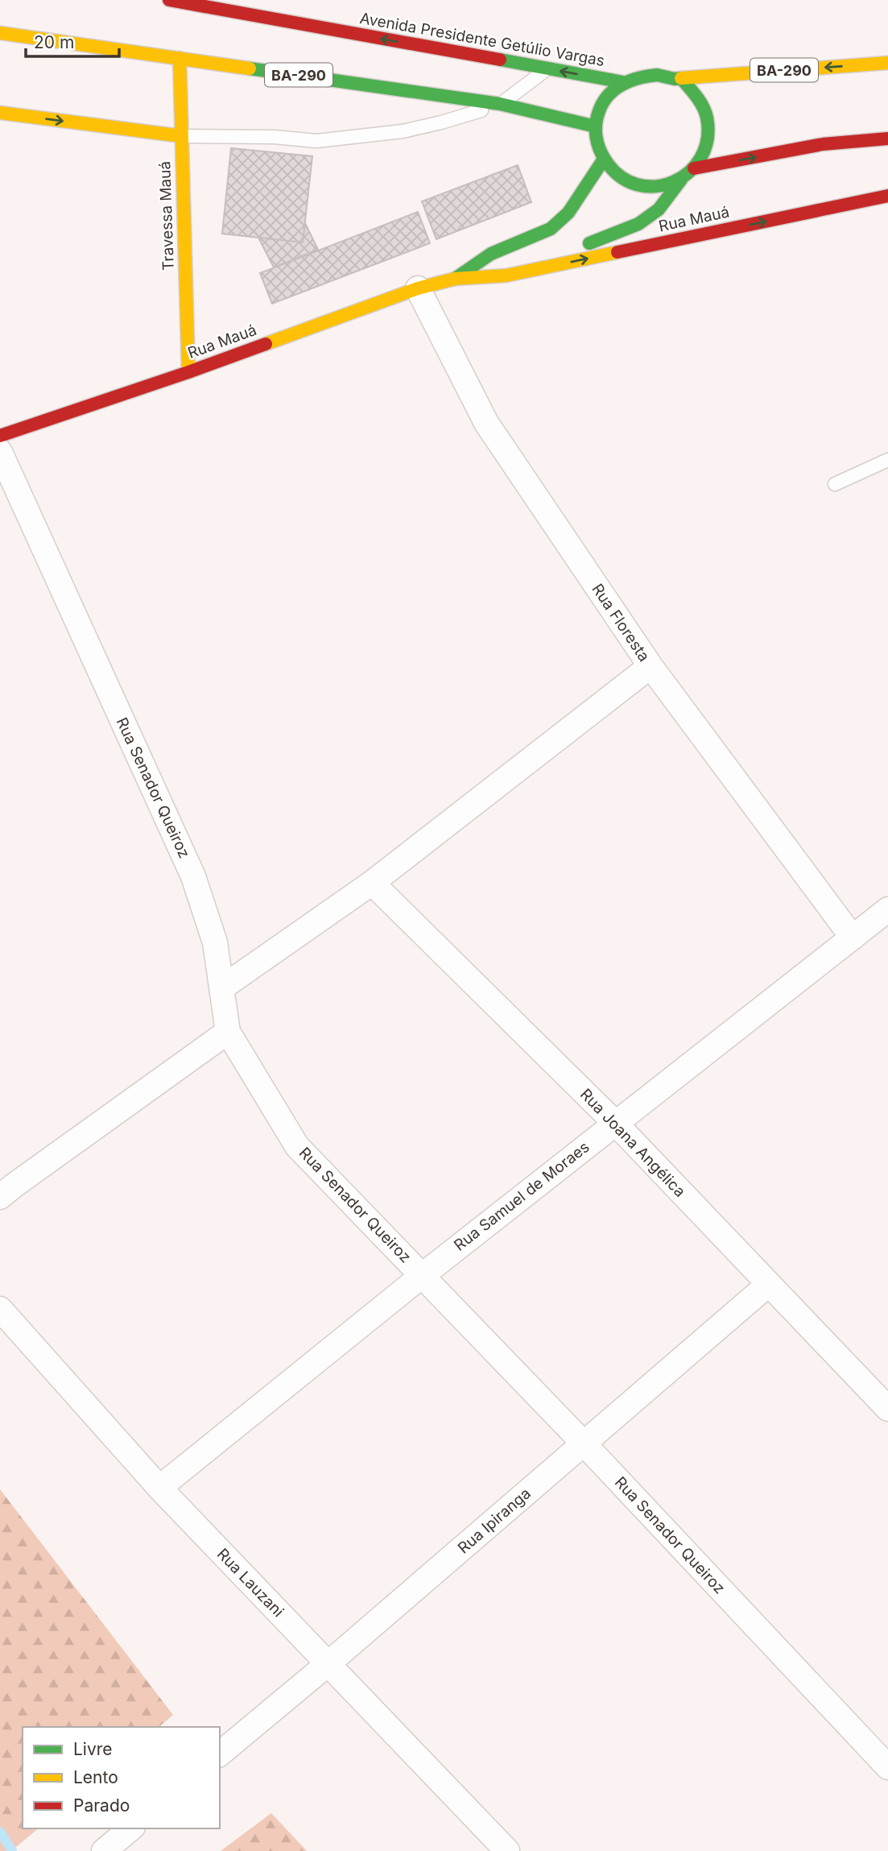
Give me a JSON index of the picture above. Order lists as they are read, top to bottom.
{
  "streets": {
    "street": [
      "Avenida Presidente Getúlio Vargas",
      "BA-290",
      "Travessa Mauá",
      "Rua Mauá",
      "Rua Floresta",
      "Rua Senador Queiroz",
      "Rua Joana Angélica",
      "Rua Samuel de Moraes",
      "Rua Ipiranga",
      "Rua Lauzani"
    ]
  },
  "crossings": [
    ["Avenida Presidente Getúlio Vargas", "BA-290"],
    ["Avenida Presidente Getúlio Vargas", "Rua Mauá"],
    ["BA-290", "Travessa Mauá"],
    ["BA-290", "Rua Mauá"],
    ["Travessa Mauá", "Rua Mauá"],
    ["Rua Mauá", "Rua Floresta"],
    ["Rua Floresta", "Rua Samuel de Moraes"],
    ["Rua Senador Queiroz", "Rua Samuel de Moraes"],
    ["Rua Senador Queiroz", "Rua Ipiranga"],
    ["Rua Joana Angélica", "Rua Samuel de Moraes"],
    ["Rua Joana Angélica", "Rua Ipiranga"],
    ["Rua Samuel de Moraes", "Rua Lauzani"],
    ["Rua Ipiranga", "Rua Lauzani"]
  ],
  "legend": ["Livre", "Lento", "Parado"],
  "scale_bar": "20 m"
}
